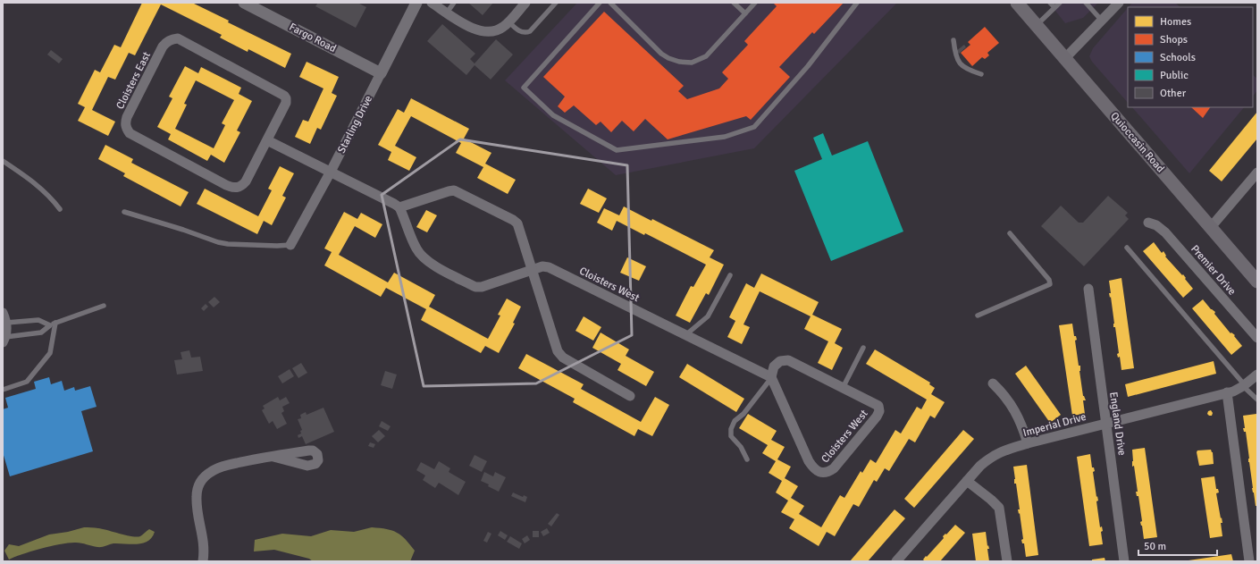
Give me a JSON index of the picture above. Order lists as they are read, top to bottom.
{
  "streets": {
    "main road": ["Quioccasin Road"],
    "street": [
      "Fargo Road",
      "Cloisters East",
      "Starling Drive",
      "Premier Drive",
      "Cloisters West",
      "England Drive",
      "Imperial Drive"
    ]
  },
  "crossings": [
    ["Fargo Road", "Starling Drive"],
    ["England Drive", "Imperial Drive"]
  ],
  "legend": [
    "Homes",
    "Shops",
    "Schools",
    "Public",
    "Other"
  ],
  "scale_bar": "50 m"
}
